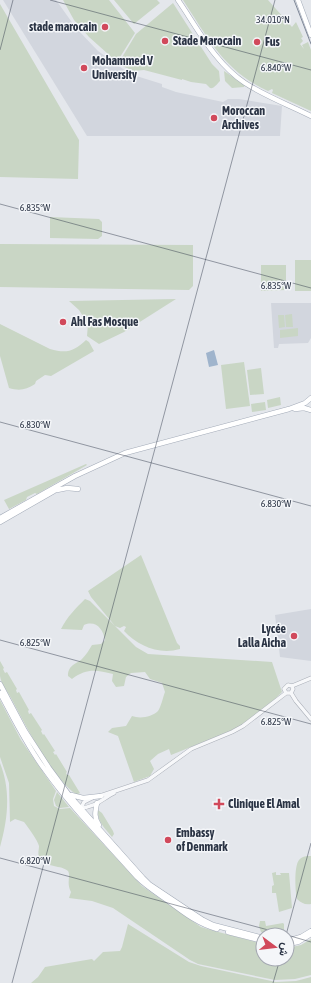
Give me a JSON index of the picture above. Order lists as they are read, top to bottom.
{
  "places": {
    "other": [
      "stade marocain",
      "Stade Marocain",
      "Fus",
      "Mohammed V University",
      "Moroccan Archives",
      "Ahl Fas Mosque",
      "Lycée Lalla Aicha",
      "Embassy of Denmark"
    ],
    "health": ["Clinique El Amal"]
  },
  "north": "right",
  "coordinates": [
    "34.010°N",
    "6.840°W",
    "6.835°W",
    "6.830°W",
    "6.825°W",
    "6.820°W"
  ]
}
